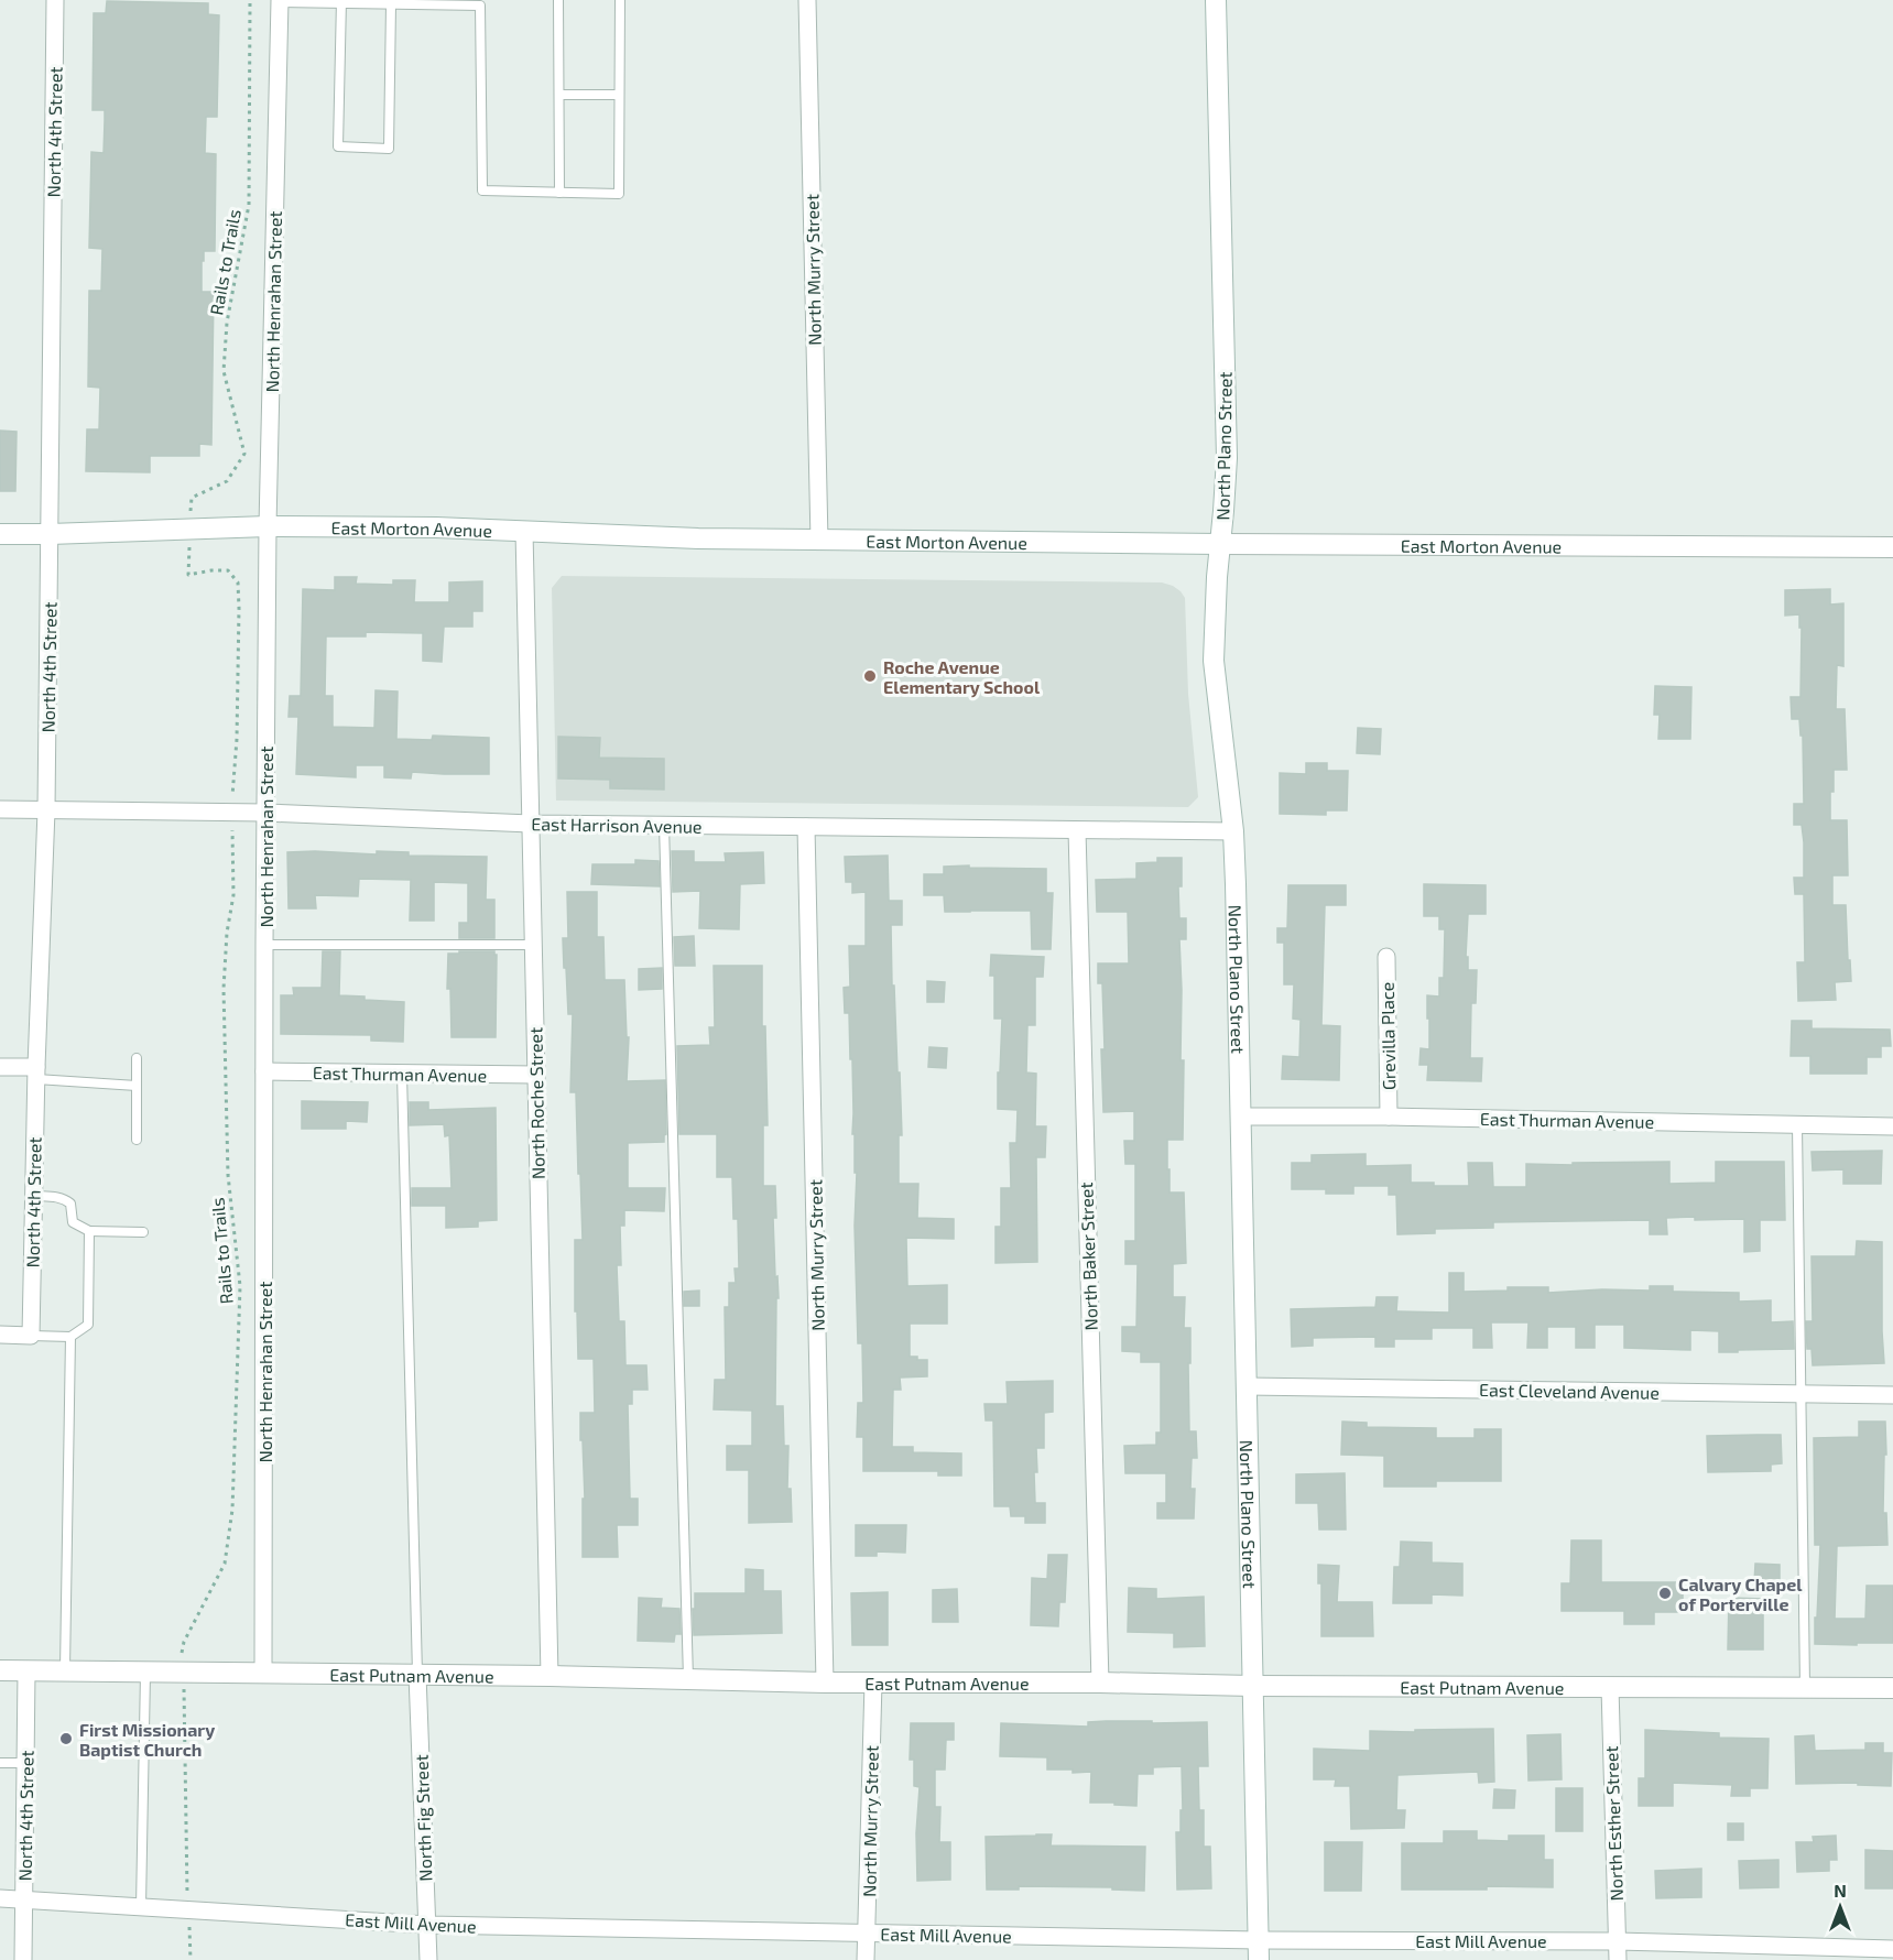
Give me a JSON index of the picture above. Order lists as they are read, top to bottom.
{
  "streets": {
    "main road": ["North Plano Street", "East Morton Avenue", "East Putnam Avenue"],
    "street": [
      "North 4th Street",
      "North Murry Street",
      "North Henrahan Street",
      "East Harrison Avenue",
      "Grevilla Place",
      "East Thurman Avenue",
      "North Roche Street",
      "North Baker Street",
      "East Cleveland Avenue",
      "North Fig Street",
      "North Esther Street",
      "East Mill Avenue"
    ],
    "path": ["Rails to Trails"]
  },
  "crossings": [
    ["North 4th Street", "East Morton Avenue"],
    ["North 4th Street", "East Harrison Avenue"],
    ["North 4th Street", "East Putnam Avenue"],
    ["North 4th Street", "East Mill Avenue"],
    ["North Murry Street", "East Morton Avenue"],
    ["North Murry Street", "East Harrison Avenue"],
    ["North Murry Street", "East Putnam Avenue"],
    ["North Murry Street", "East Mill Avenue"],
    ["North Henrahan Street", "East Morton Avenue"],
    ["North Henrahan Street", "East Harrison Avenue"],
    ["North Henrahan Street", "East Thurman Avenue"],
    ["North Henrahan Street", "East Putnam Avenue"],
    ["North Plano Street", "East Morton Avenue"],
    ["North Plano Street", "East Harrison Avenue"],
    ["North Plano Street", "East Thurman Avenue"],
    ["North Plano Street", "East Cleveland Avenue"],
    ["North Plano Street", "East Putnam Avenue"],
    ["North Plano Street", "East Mill Avenue"],
    ["East Morton Avenue", "North Roche Street"],
    ["East Harrison Avenue", "North Roche Street"],
    ["East Harrison Avenue", "North Baker Street"],
    ["Grevilla Place", "East Thurman Avenue"],
    ["East Thurman Avenue", "North Roche Street"],
    ["North Roche Street", "East Putnam Avenue"],
    ["North Baker Street", "East Putnam Avenue"],
    ["East Putnam Avenue", "North Fig Street"],
    ["East Putnam Avenue", "North Esther Street"],
    ["North Fig Street", "East Mill Avenue"],
    ["North Esther Street", "East Mill Avenue"]
  ],
  "places": ["Roche Avenue Elementary School", "Calvary Chapel of Porterville", "First Missionary Baptist Church"],
  "north": "top"
}
